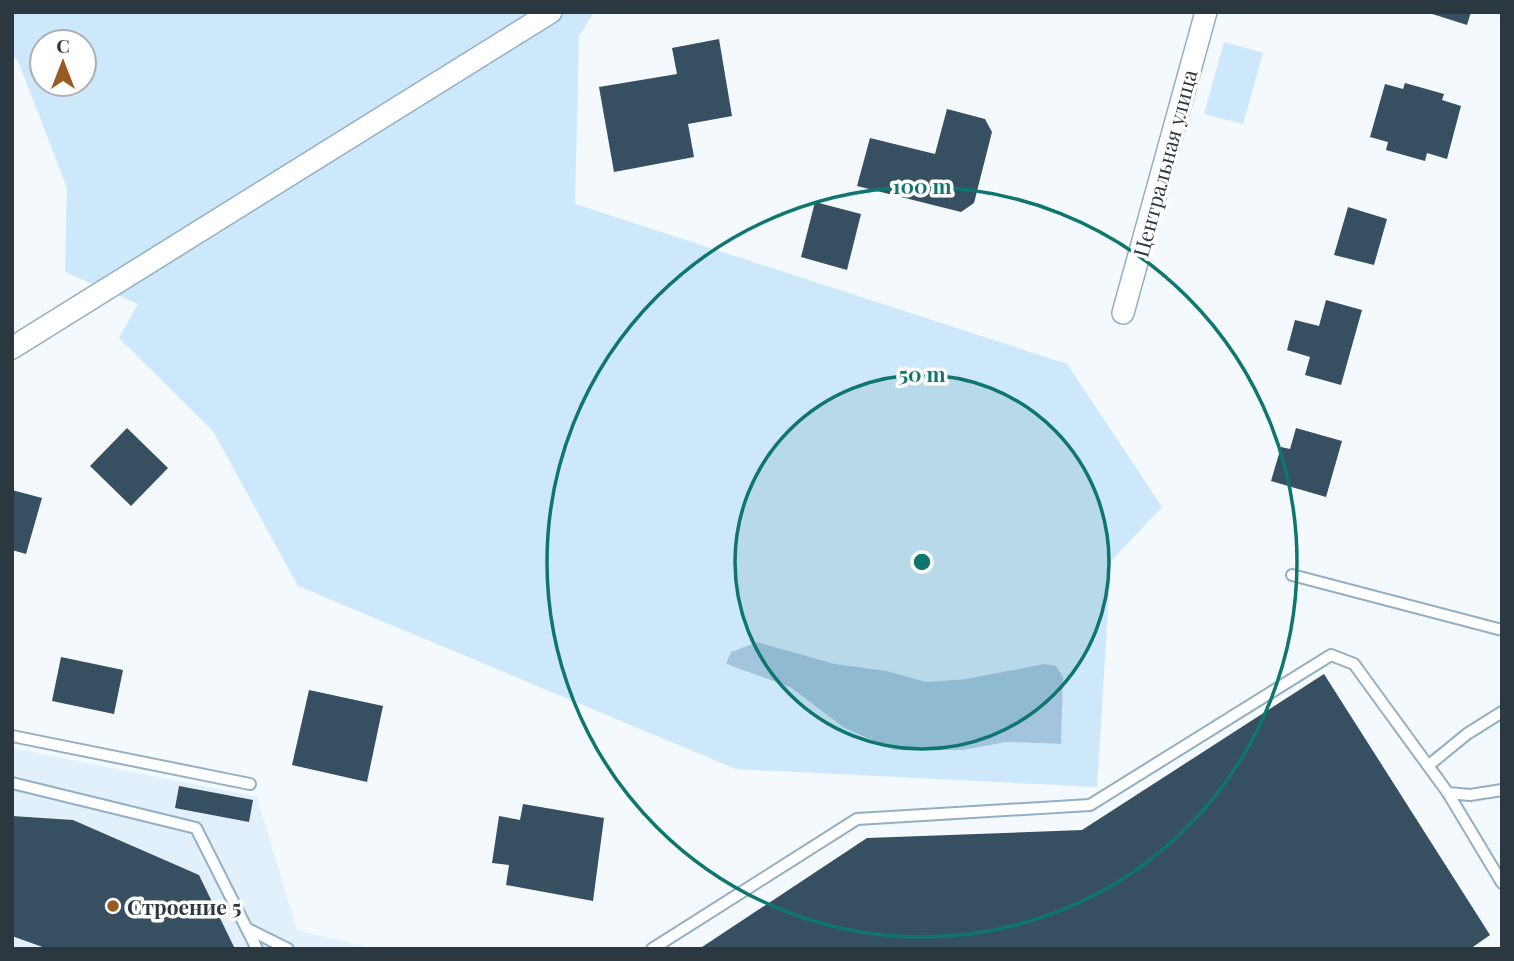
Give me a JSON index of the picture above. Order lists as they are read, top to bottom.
{
  "streets": {
    "street": ["Центральная улица"]
  },
  "places": ["Строение 5"],
  "north": "top",
  "rings": ["100 m", "50 m"]
}
